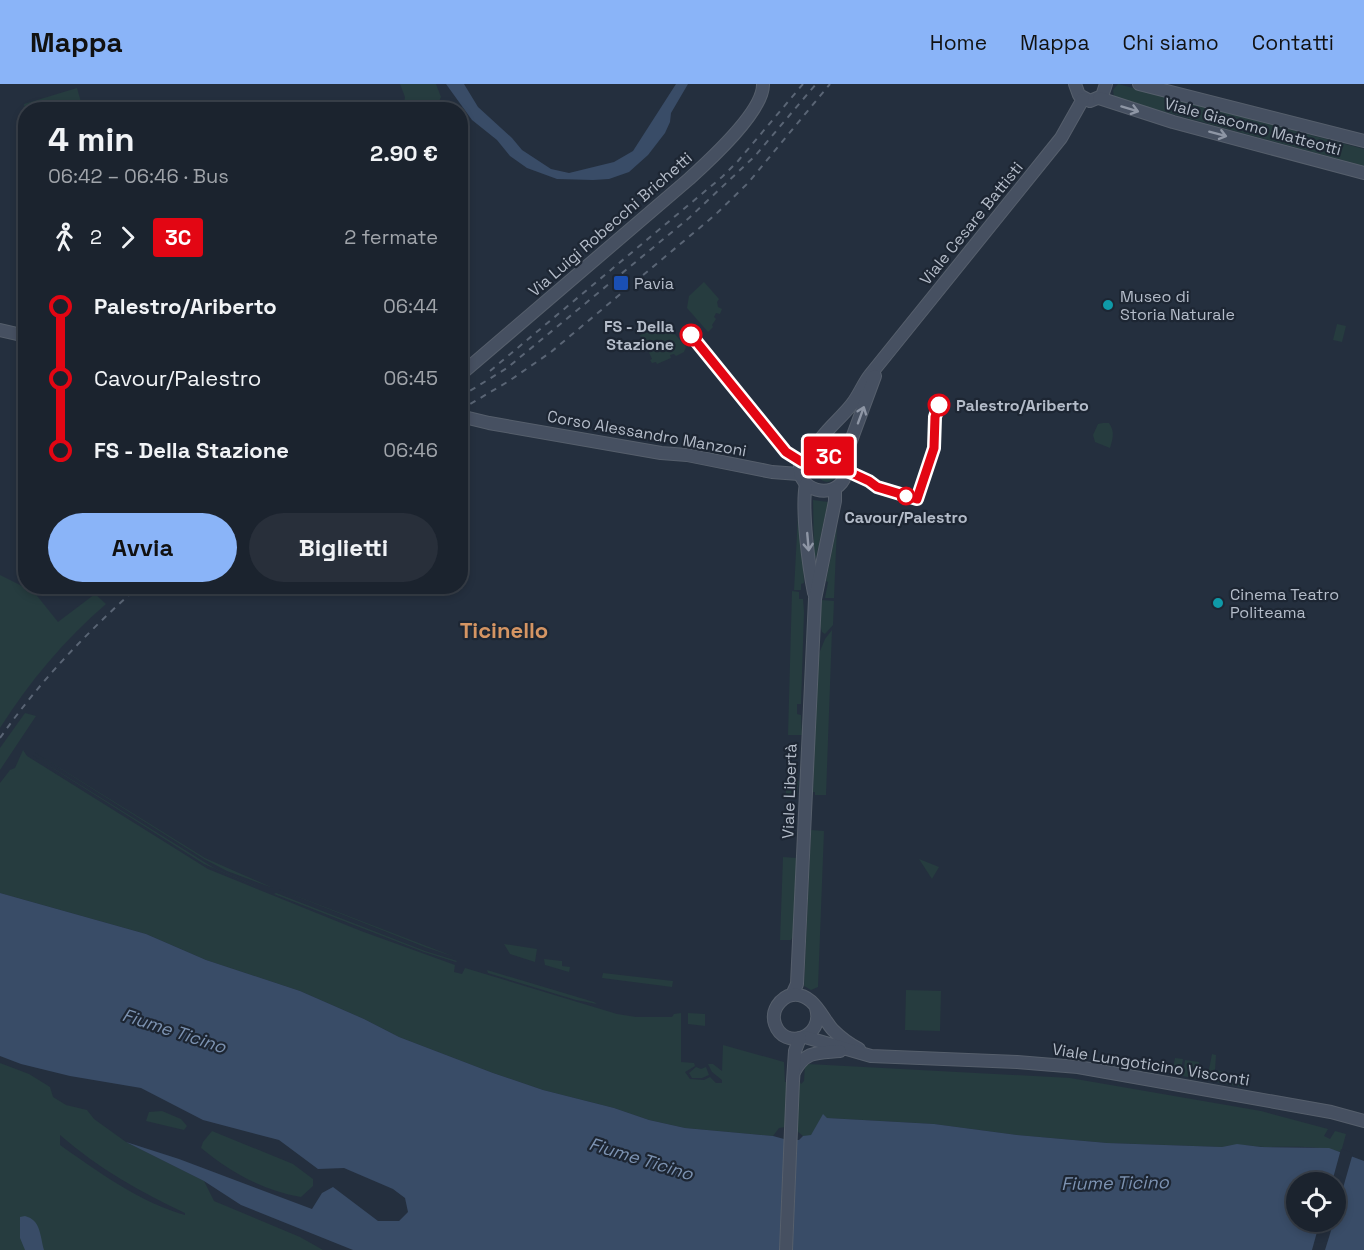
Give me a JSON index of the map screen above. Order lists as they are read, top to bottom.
{
  "streets": {
    "main road": [
      "Viale Giacomo Matteotti",
      "Viale Cesare Battisti",
      "Via Luigi Robecchi Brichetti",
      "Corso Alessandro Manzoni",
      "Viale Libertà",
      "Viale Lungoticino Visconti"
    ]
  },
  "crossings": [
    ["Viale Cesare Battisti", "Corso Alessandro Manzoni"],
    ["Viale Cesare Battisti", "Viale Libertà"],
    ["Corso Alessandro Manzoni", "Viale Libertà"],
    ["Viale Libertà", "Viale Lungoticino Visconti"]
  ],
  "districts": ["Ticinello"],
  "water": ["Fiume Ticino"],
  "places": {
    "transit": ["Pavia"],
    "other": [
      "Museo di Storia Naturale",
      "FS - Della Stazione",
      "Palestro/Ariberto",
      "Cavour/Palestro",
      "Cinema Teatro Politeama"
    ]
  },
  "lines": ["bus line 3C"],
  "page": {
    "header": "Mappa",
    "nav": [
      "Home",
      "Mappa",
      "Chi siamo",
      "Contatti"
    ],
    "on_map": "3C",
    "heading": ["4 min", "06:42 – 06:46 · Bus", "2.90 €"],
    "legs": ["2", "3C", "2 fermate"],
    "list": [
      {
        "name": "Palestro/Ariberto",
        "value": "06:44"
      },
      {
        "name": "Cavour/Palestro",
        "value": "06:45"
      },
      {
        "name": "FS - Della Stazione",
        "value": "06:46"
      }
    ],
    "buttons": ["Avvia", "Biglietti"]
  }
}
